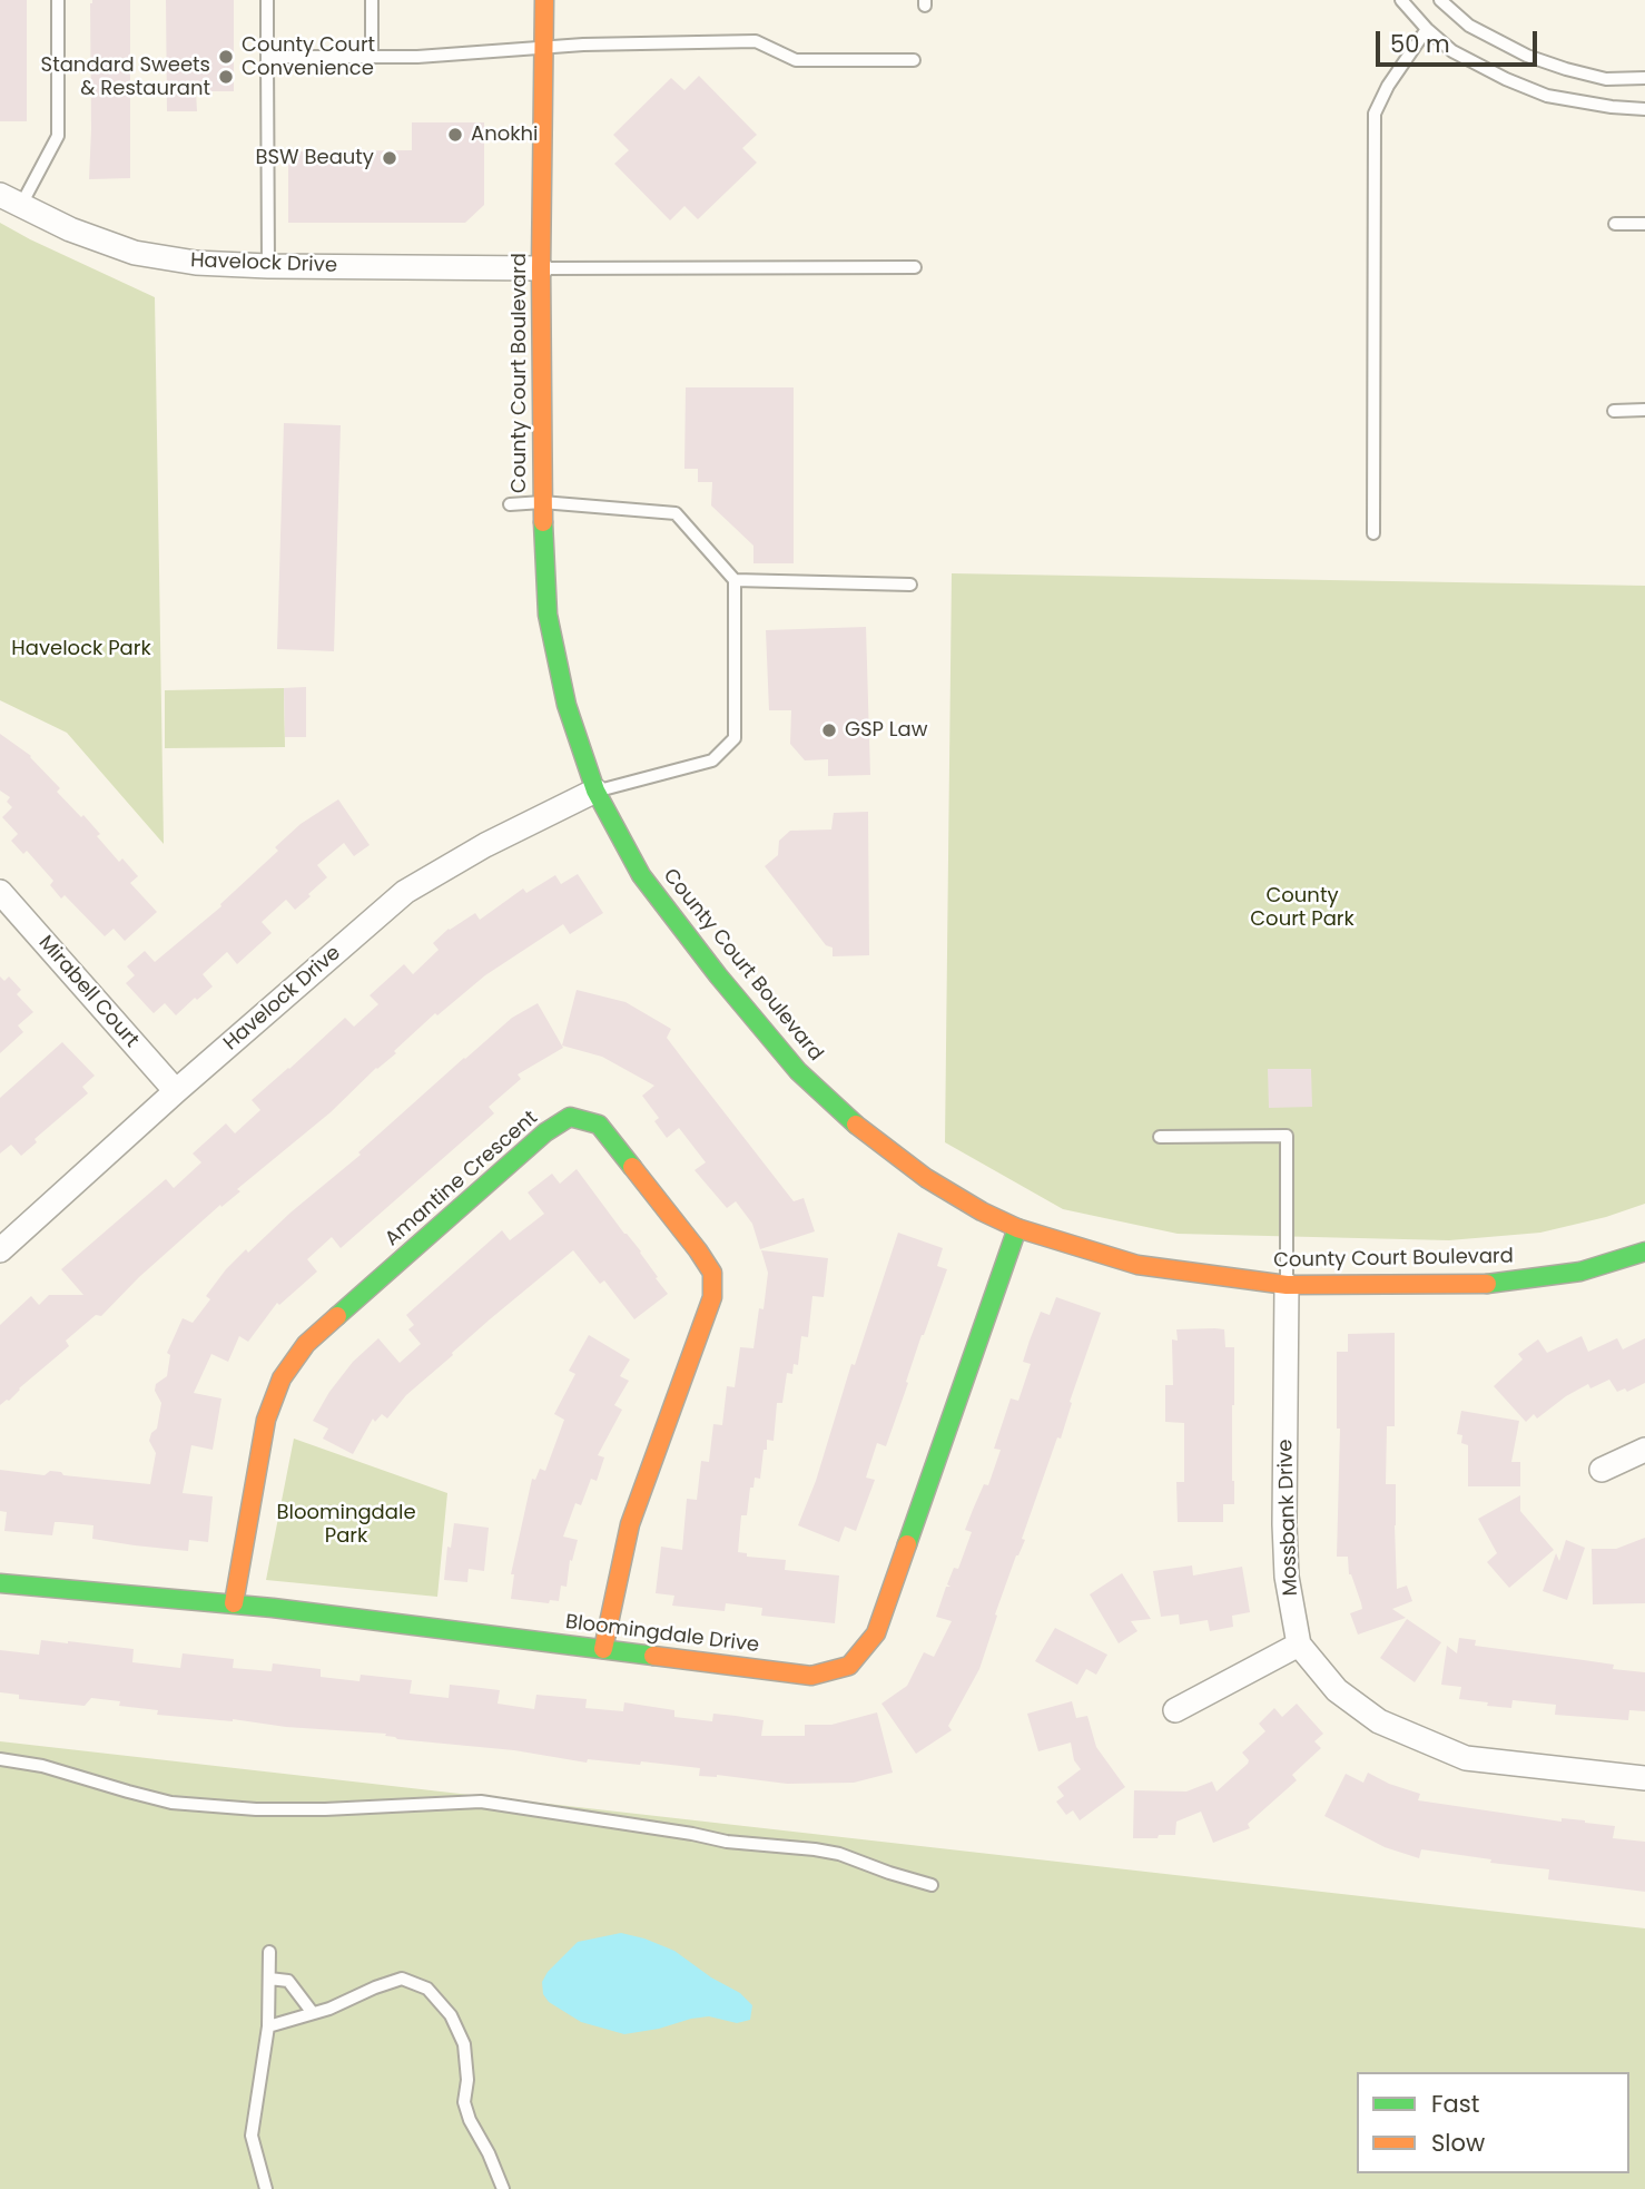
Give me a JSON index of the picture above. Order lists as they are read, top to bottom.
{
  "streets": {
    "street": [
      "Havelock Drive",
      "County Court Boulevard",
      "Mirabell Court",
      "Amantine Crescent",
      "Mossbank Drive",
      "Bloomingdale Drive"
    ]
  },
  "crossings": [
    ["Havelock Drive", "County Court Boulevard"],
    ["Havelock Drive", "Mirabell Court"],
    ["County Court Boulevard", "Mossbank Drive"],
    ["County Court Boulevard", "Bloomingdale Drive"],
    ["Amantine Crescent", "Bloomingdale Drive"]
  ],
  "parks": ["Havelock Park", "County Court Park", "Bloomingdale Park"],
  "places": [
    "County Court Convenience",
    "Standard Sweets & Restaurant",
    "Anokhi",
    "BSW Beauty",
    "GSP Law"
  ],
  "legend": ["Fast", "Slow"],
  "scale_bar": "50 m"
}
